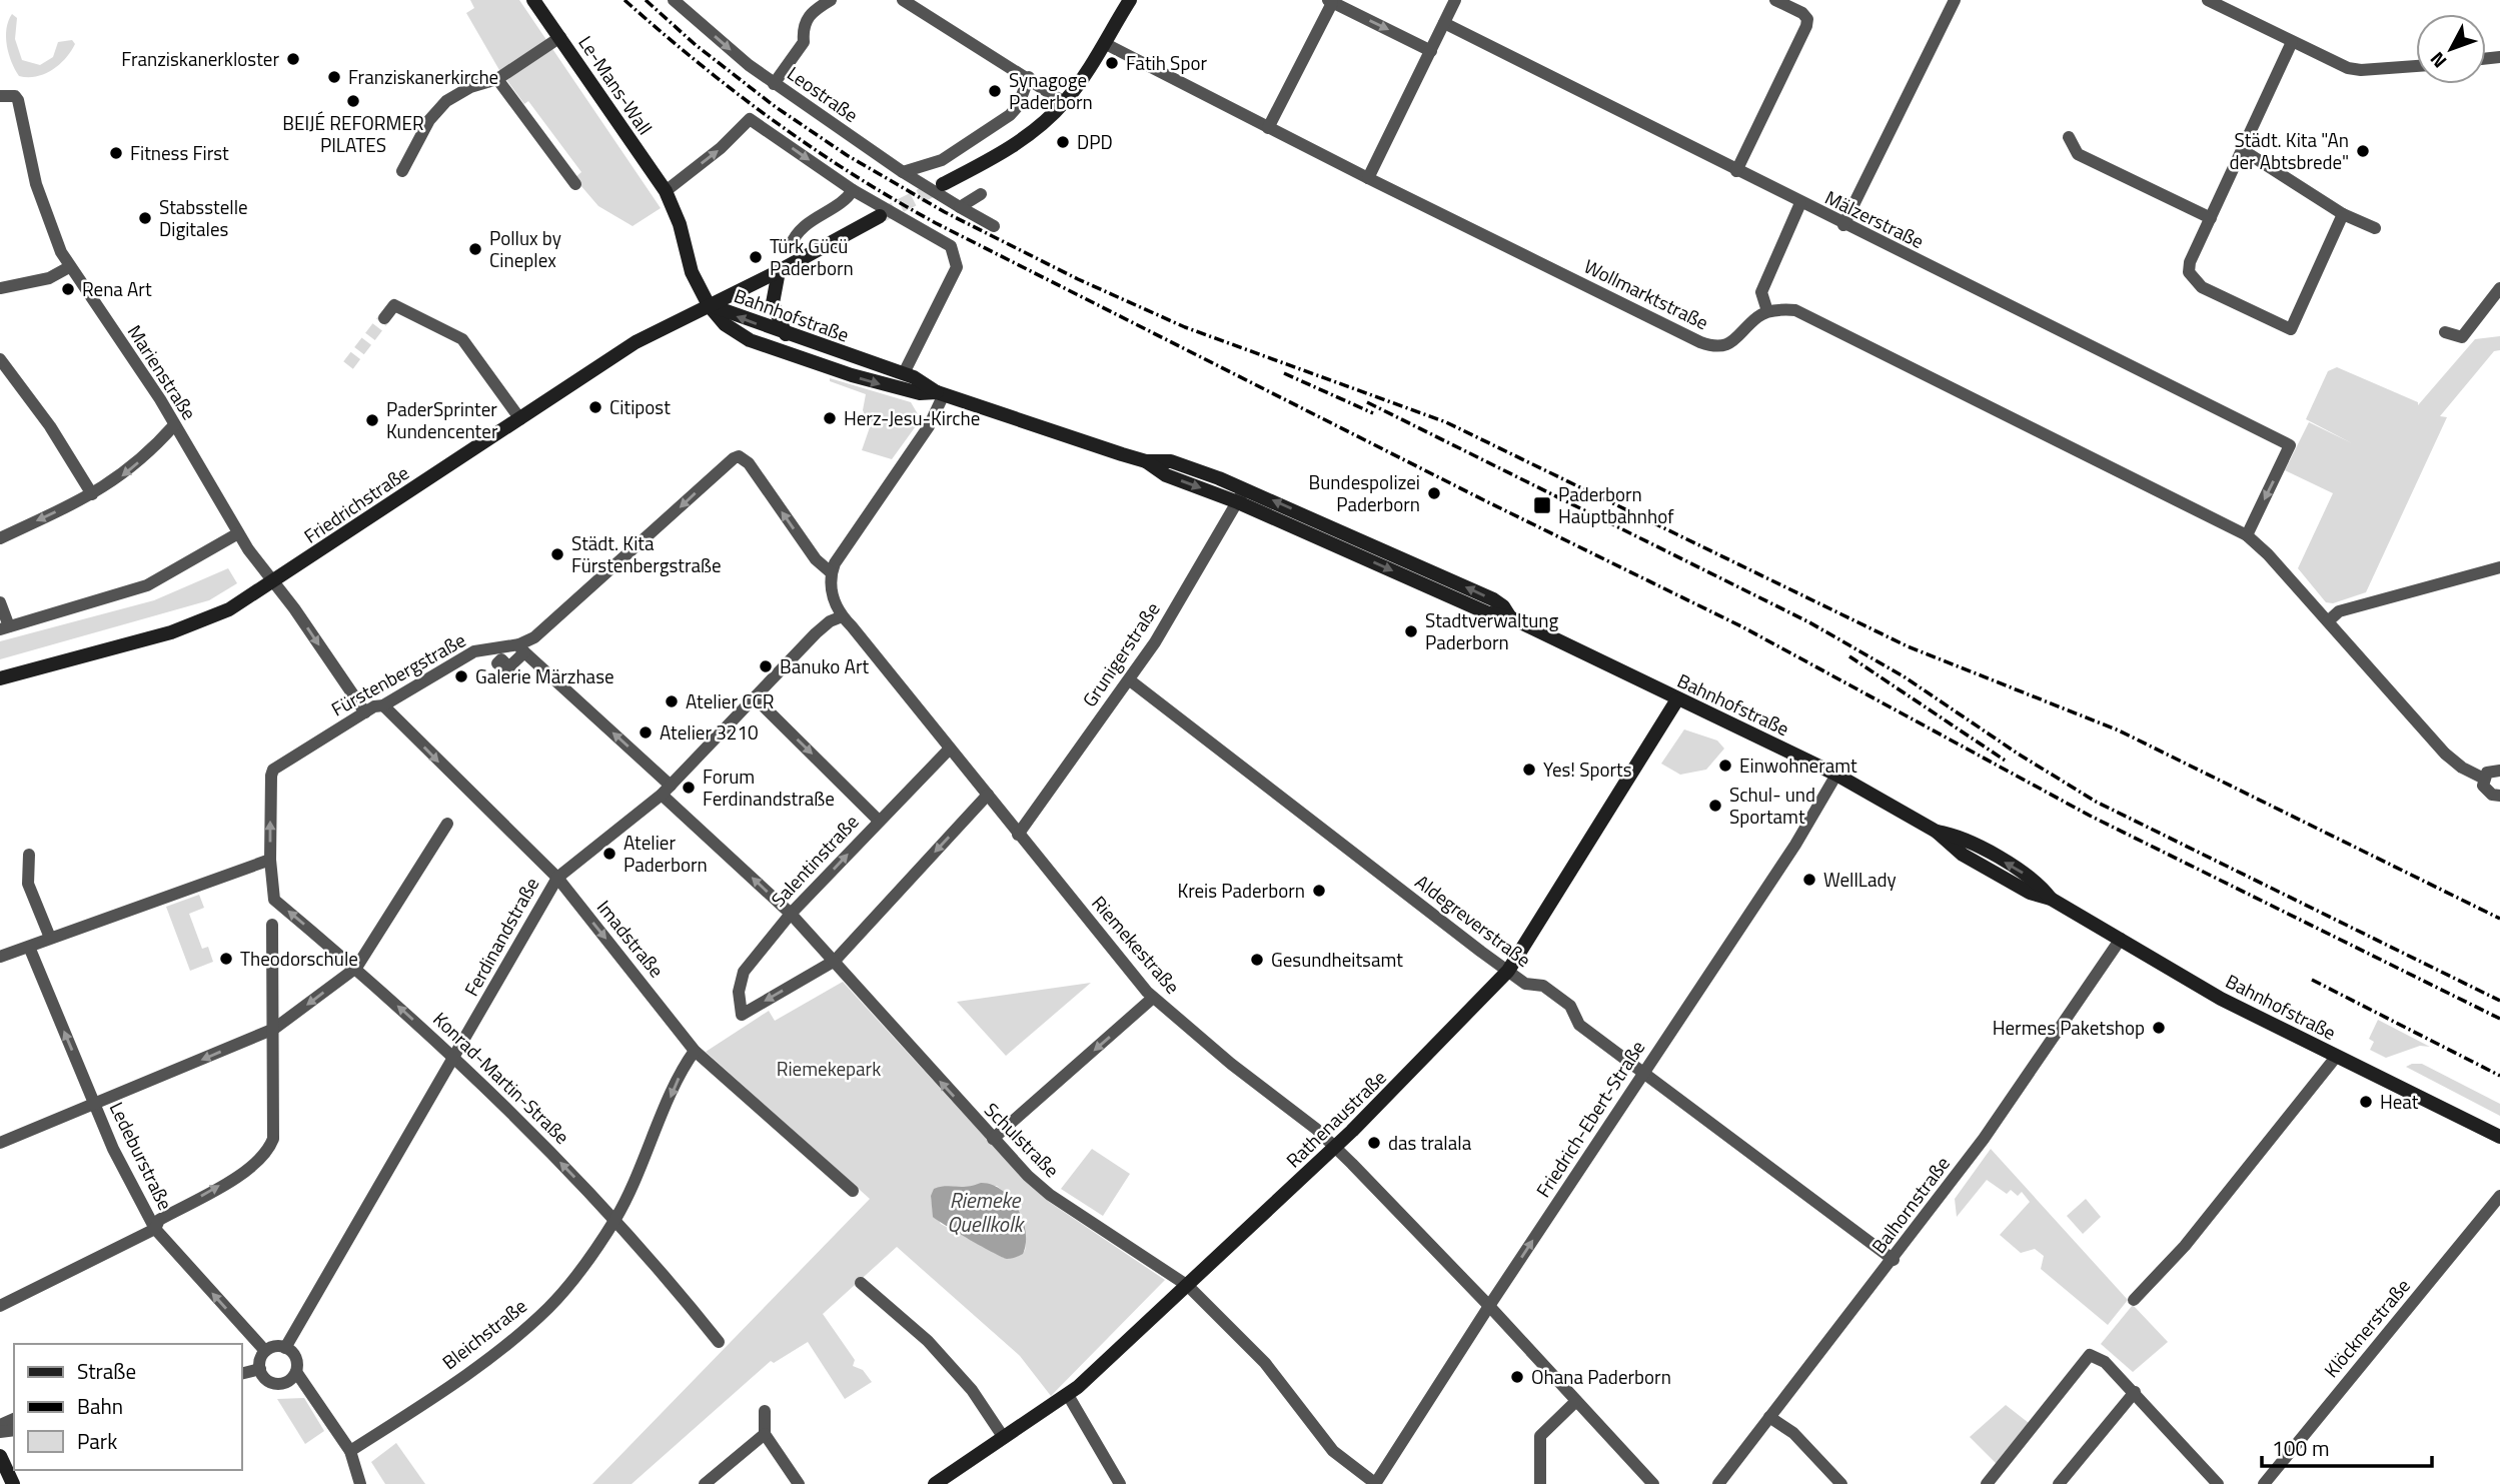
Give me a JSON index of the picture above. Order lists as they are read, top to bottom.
{
  "streets": {
    "main road": [
      "Le-Mans-Wall",
      "Bahnhofstraße",
      "Friedrichstraße",
      "Rathenaustraße"
    ],
    "street": [
      "Leostraße",
      "Mälzerstraße",
      "Wollmarktstraße",
      "Marienstraße",
      "Grunigerstraße",
      "Fürstenbergstraße",
      "Salentinstraße",
      "Aldegreverstraße",
      "Ferdinandstraße",
      "Imadstraße",
      "Riemekestraße",
      "Konrad-Martin-Straße",
      "Friedrich-Ebert-Straße",
      "Schulstraße",
      "Ledeburstraße",
      "Balhornstraße",
      "Klöcknerstraße",
      "Bleichstraße"
    ]
  },
  "crossings": [
    ["Le-Mans-Wall", "Bahnhofstraße"],
    ["Le-Mans-Wall", "Friedrichstraße"],
    ["Bahnhofstraße", "Friedrichstraße"],
    ["Bahnhofstraße", "Grunigerstraße"],
    ["Bahnhofstraße", "Rathenaustraße"],
    ["Bahnhofstraße", "Friedrich-Ebert-Straße"],
    ["Bahnhofstraße", "Balhornstraße"],
    ["Marienstraße", "Friedrichstraße"],
    ["Grunigerstraße", "Aldegreverstraße"],
    ["Grunigerstraße", "Riemekestraße"],
    ["Fürstenbergstraße", "Imadstraße"],
    ["Fürstenbergstraße", "Riemekestraße"],
    ["Fürstenbergstraße", "Konrad-Martin-Straße"],
    ["Fürstenbergstraße", "Schulstraße"],
    ["Salentinstraße", "Riemekestraße"],
    ["Salentinstraße", "Schulstraße"],
    ["Aldegreverstraße", "Rathenaustraße"],
    ["Aldegreverstraße", "Friedrich-Ebert-Straße"],
    ["Aldegreverstraße", "Balhornstraße"],
    ["Ferdinandstraße", "Imadstraße"],
    ["Ferdinandstraße", "Riemekestraße"],
    ["Ferdinandstraße", "Konrad-Martin-Straße"],
    ["Ferdinandstraße", "Schulstraße"],
    ["Ferdinandstraße", "Ledeburstraße"],
    ["Imadstraße", "Bleichstraße"],
    ["Riemekestraße", "Rathenaustraße"],
    ["Riemekestraße", "Friedrich-Ebert-Straße"],
    ["Konrad-Martin-Straße", "Bleichstraße"],
    ["Rathenaustraße", "Schulstraße"],
    ["Friedrich-Ebert-Straße", "Schulstraße"]
  ],
  "one_way": [
    "Imadstraße",
    "Konrad-Martin-Straße",
    "Schulstraße",
    "Ledeburstraße"
  ],
  "water": ["Riemeke Quellkolk"],
  "parks": ["Riemekepark"],
  "places": {
    "other": [
      "Franziskanerkloster",
      "Fatih Spor",
      "Franziskanerkirche",
      "Synagoge Paderborn",
      "BEIJÉ REFORMER PILATES",
      "DPD",
      "Städt. Kita \"An der Abtsbrede\"",
      "Fitness First",
      "Stabsstelle Digitales",
      "Pollux by Cineplex",
      "Türk Gücü Paderborn",
      "Rena Art",
      "Citipost",
      "Herz-Jesu-Kirche",
      "PaderSprinter Kundencenter",
      "Bundespolizei Paderborn",
      "Städt. Kita Fürstenbergstraße",
      "Stadtverwaltung Paderborn",
      "Banuko Art",
      "Galerie Märzhase",
      "Atelier CCR",
      "Atelier 3210",
      "Einwohneramt",
      "Yes! Sports",
      "Forum Ferdinandstraße",
      "Schul- und Sportamt",
      "Atelier Paderborn",
      "WellLady",
      "Kreis Paderborn",
      "Theodorschule",
      "Gesundheitsamt",
      "Hermes Paketshop",
      "Heat",
      "das tralala",
      "Ohana Paderborn"
    ],
    "transit": ["Paderborn Hauptbahnhof"]
  },
  "legend": ["Straße", "Bahn", "Park"],
  "scale_bar": "100 m",
  "north": "bottom left"
}
